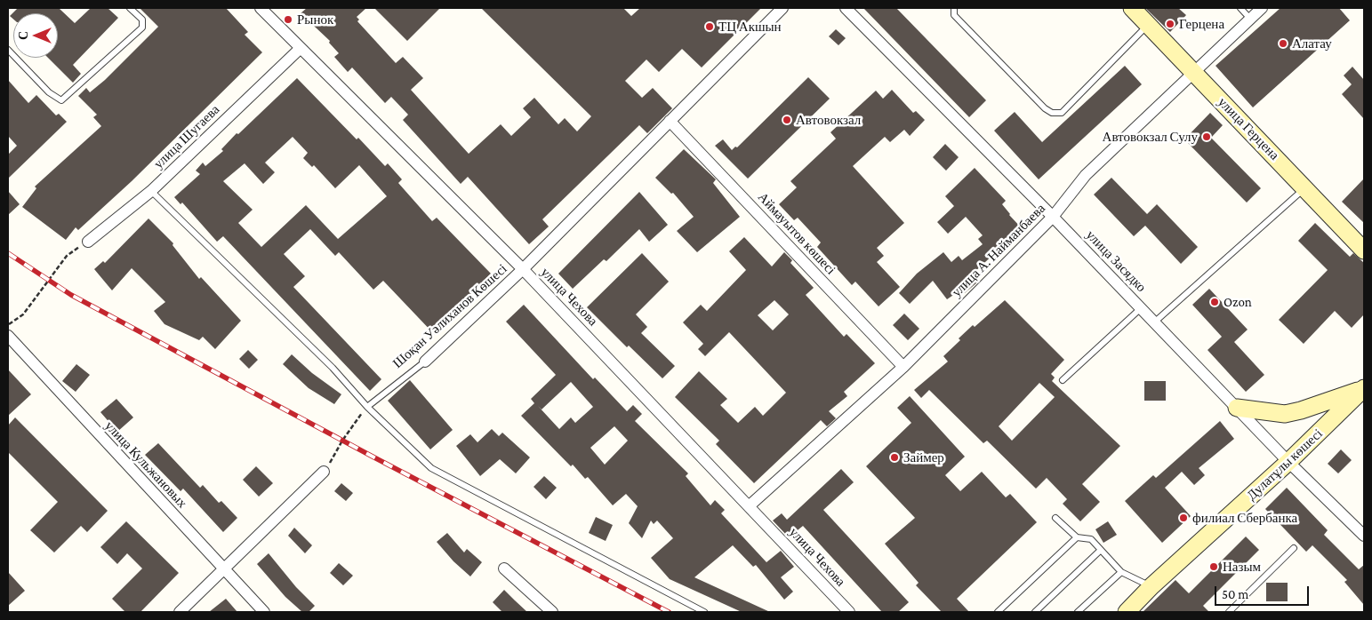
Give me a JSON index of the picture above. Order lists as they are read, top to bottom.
{
  "streets": {
    "street": [
      "улица Герцена",
      "улица Шугаева",
      "Аймауытов көшесі",
      "улица А. Найманбаева",
      "улица Засядко",
      "улица Чехова",
      "Шоқан Уәлиханов Көшесі",
      "улица Кульжановых",
      "Дулатұлы көшесі"
    ]
  },
  "crossings": [
    ["улица Герцена", "улица А. Найманбаева"],
    ["улица Шугаева", "улица Чехова"],
    ["Аймауытов көшесі", "улица А. Найманбаева"],
    ["Аймауытов көшесі", "Шоқан Уәлиханов Көшесі"],
    ["улица А. Найманбаева", "улица Засядко"],
    ["улица А. Найманбаева", "улица Чехова"],
    ["улица Засядко", "Дулатұлы көшесі"],
    ["улица Чехова", "Шоқан Уәлиханов Көшесі"]
  ],
  "places": [
    "Рынок",
    "Герцена",
    "ТЦ Акшын",
    "Алатау",
    "Автовокзал",
    "Автовокзал Сулу",
    "Ozon",
    "Займер",
    "филиал Сбербанка",
    "Назым"
  ],
  "scale_bar": "50 m",
  "north": "left"
}
